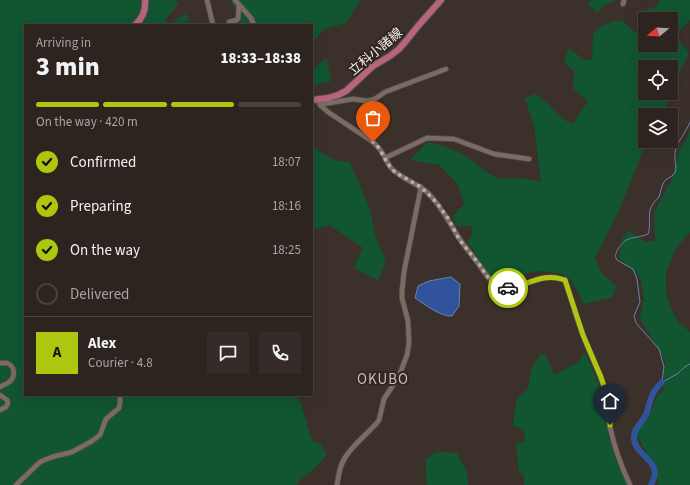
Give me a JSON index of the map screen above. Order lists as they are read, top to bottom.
{
  "streets": {
    "main road": ["立科小諸線"]
  },
  "districts": ["OKUBO"],
  "north": "left",
  "page": {
    "heading": ["3 min", "Arriving in", "18:33–18:38"],
    "panel": ["Alex", "Courier · 4.8"],
    "bar": "On the way · 420 m",
    "list": [
      ["Confirmed", "18:07"],
      ["Preparing", "18:16"],
      ["On the way", "18:25"],
      "Delivered"
    ],
    "round": "A"
  }
}
